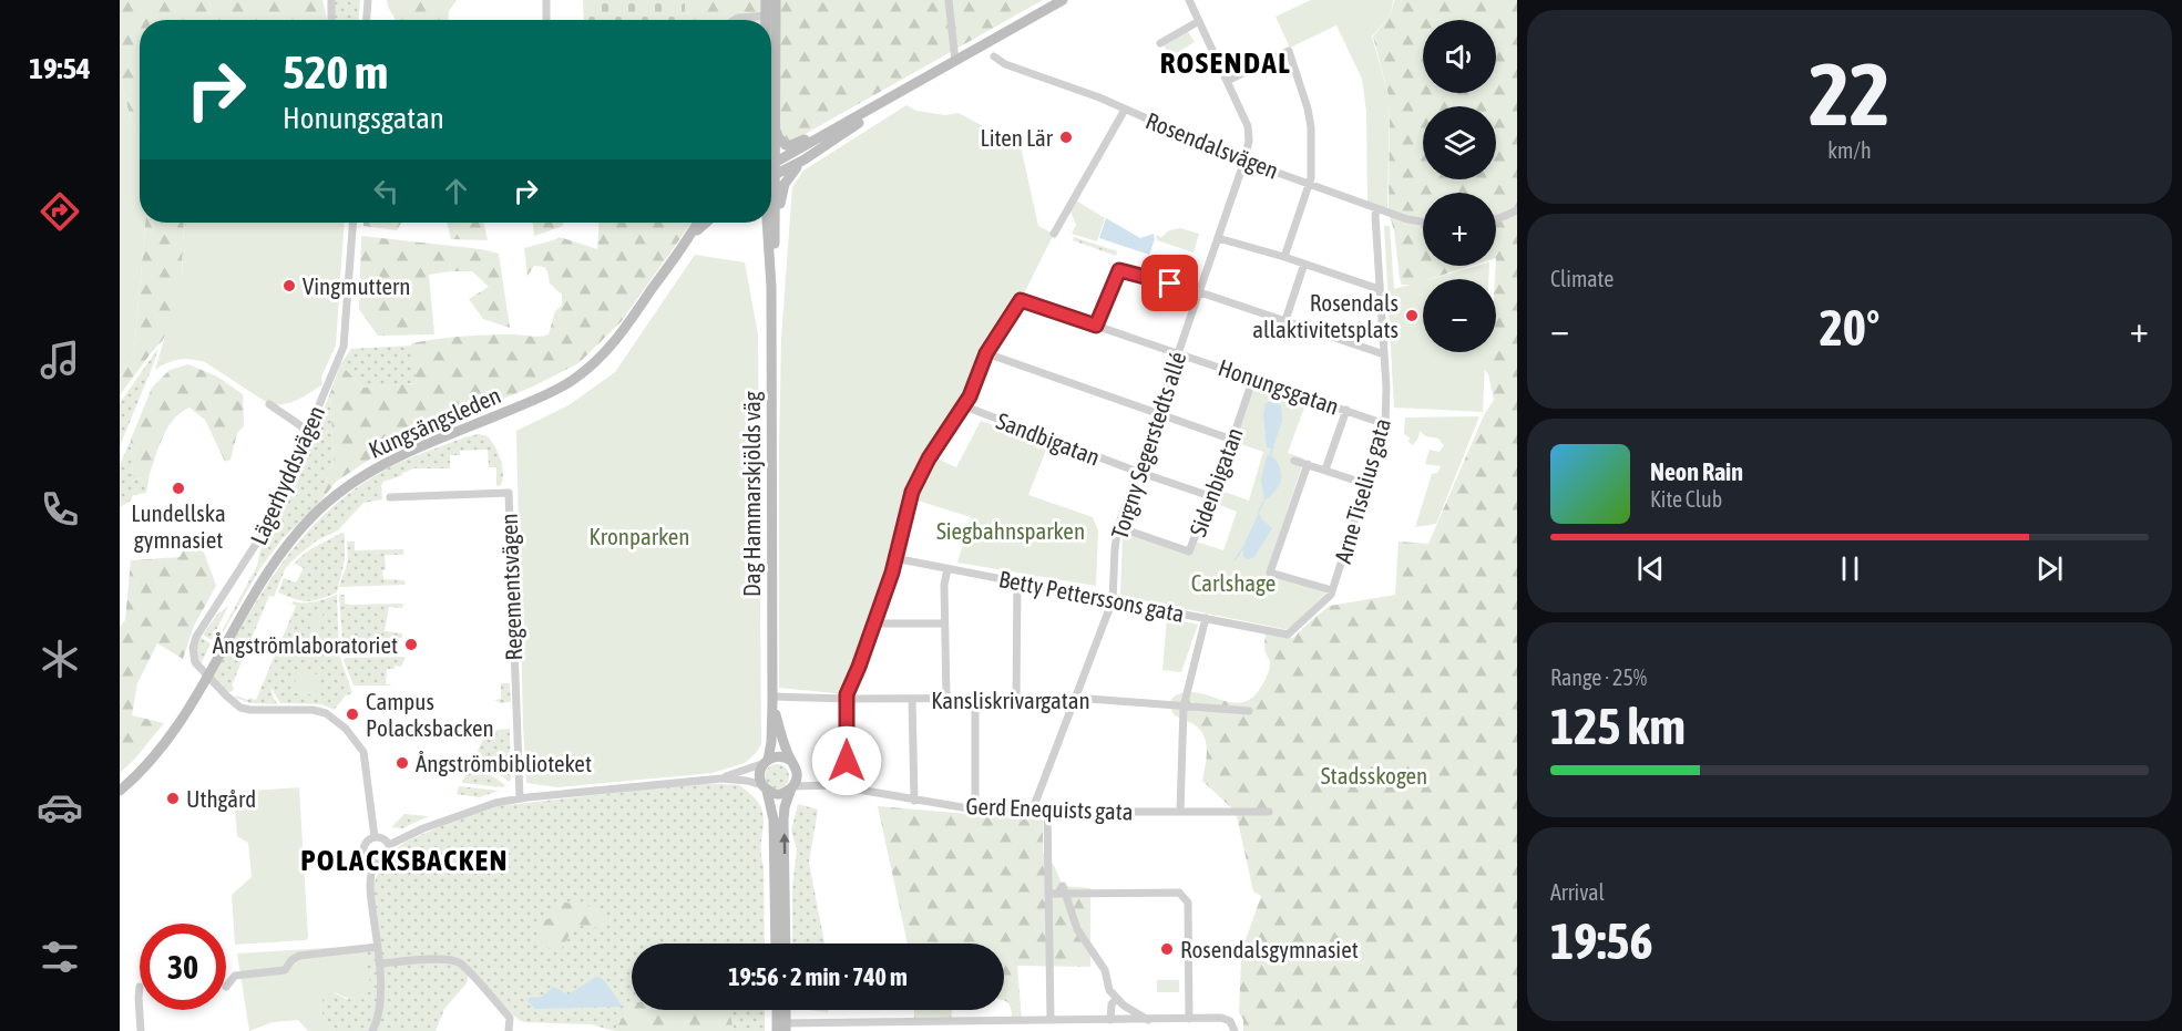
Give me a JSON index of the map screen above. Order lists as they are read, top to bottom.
{
  "streets": {
    "main road": ["Kungsängsleden", "Dag Hammarskjölds väg"],
    "street": [
      "Rosendalsvägen",
      "Honungsgatan",
      "Sandbigatan",
      "Torgny Segerstedts allé",
      "Lägerhyddsvägen",
      "Sidenbigatan",
      "Arne Tiselius gata",
      "Regementsvägen",
      "Betty Petterssons gata",
      "Kansliskrivargatan",
      "Gerd Enequists gata"
    ]
  },
  "crossings": [
    ["Rosendalsvägen", "Torgny Segerstedts allé"],
    ["Rosendalsvägen", "Arne Tiselius gata"],
    ["Honungsgatan", "Torgny Segerstedts allé"],
    ["Honungsgatan", "Sidenbigatan"],
    ["Honungsgatan", "Arne Tiselius gata"],
    ["Sandbigatan", "Torgny Segerstedts allé"],
    ["Sandbigatan", "Sidenbigatan"],
    ["Torgny Segerstedts allé", "Sidenbigatan"],
    ["Torgny Segerstedts allé", "Betty Petterssons gata"],
    ["Torgny Segerstedts allé", "Kansliskrivargatan"],
    ["Torgny Segerstedts allé", "Gerd Enequists gata"],
    ["Arne Tiselius gata", "Betty Petterssons gata"],
    ["Dag Hammarskjölds väg", "Kansliskrivargatan"],
    ["Dag Hammarskjölds väg", "Gerd Enequists gata"]
  ],
  "districts": ["ROSENDAL", "POLACKSBACKEN"],
  "parks": [
    "Siegbahnsparken",
    "Kronparken",
    "Carlshage",
    "Stadsskogen"
  ],
  "places": [
    "Liten Lär",
    "Vingmuttern",
    "Rosendals allaktivitetsplats",
    "Lundellska gymnasiet",
    "Ångströmlaboratoriet",
    "Campus Polacksbacken",
    "Ångströmbiblioteket",
    "Uthgård",
    "Rosendalsgymnasiet"
  ],
  "page": {
    "tabs": "19:54",
    "tile": [
      ["22", "km/h"],
      "Climate",
      ["Range · 25%", "125 km"],
      ["Arrival", "19:56"]
    ],
    "map_buttons": ["+", "−"],
    "turn": ["520 m", "Honungsgatan"],
    "heat": ["−", "20°", "+"],
    "song": ["Neon Rain", "Kite Club"],
    "limit": "30",
    "trip": "19:56 · 2 min · 740 m"
  }
}
